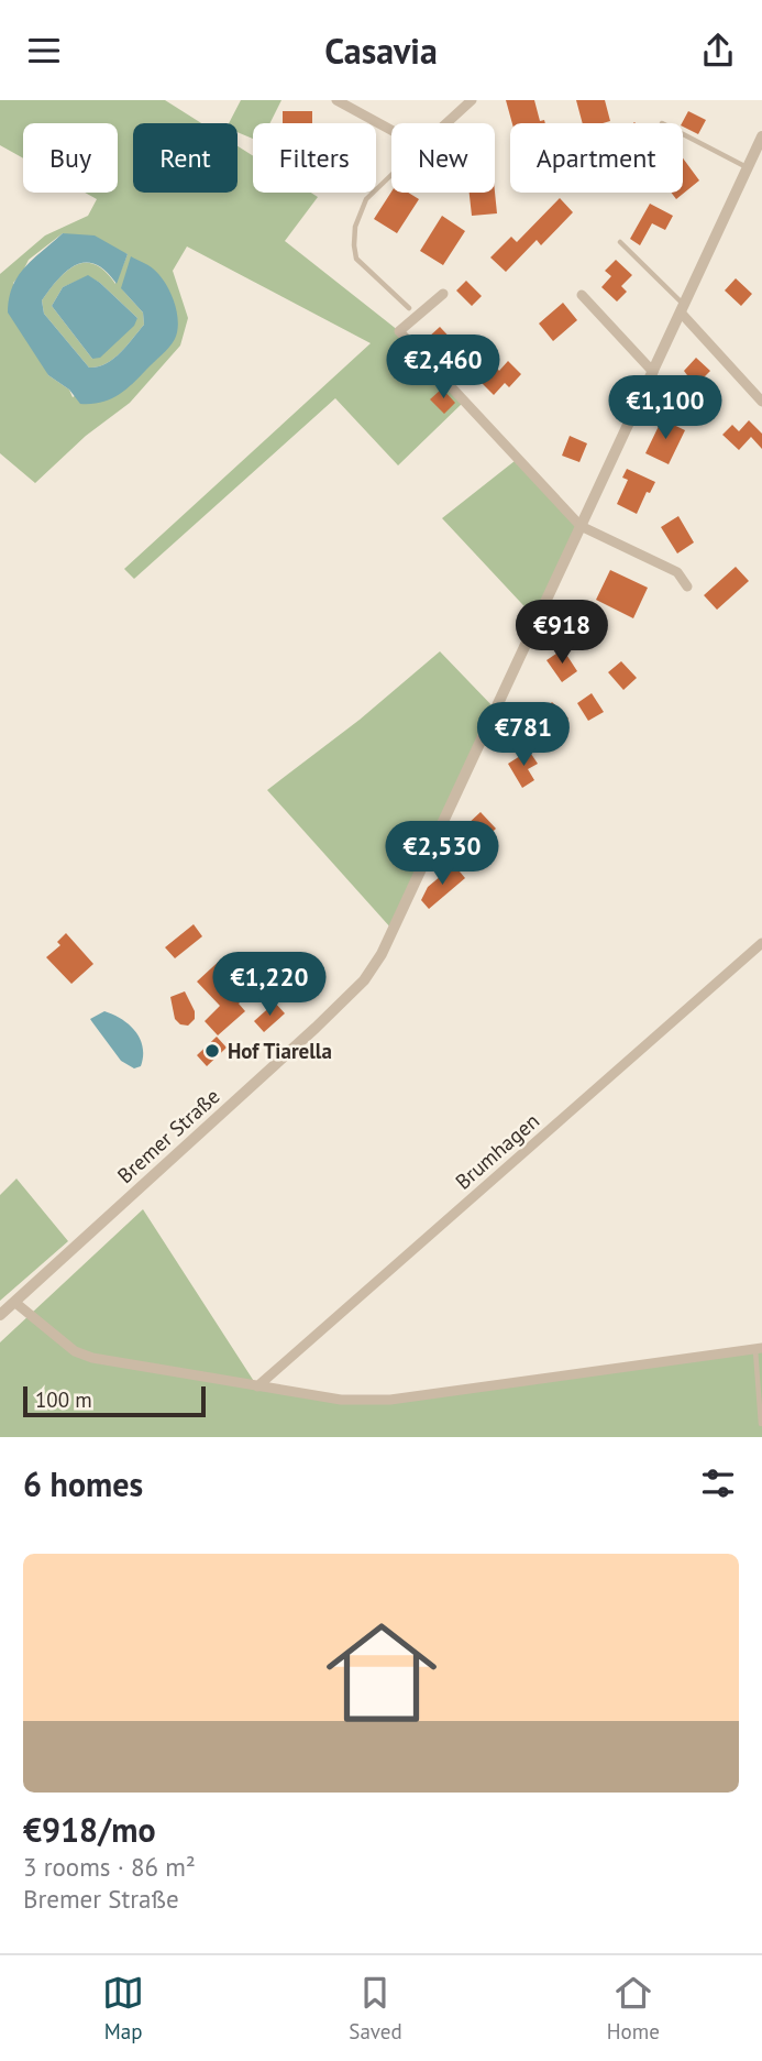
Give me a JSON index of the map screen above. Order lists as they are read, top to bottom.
{
  "streets": {
    "street": ["Bremer Straße", "Brumhagen"]
  },
  "places": ["Hof Tiarella"],
  "scale_bar": "100 m",
  "page": {
    "header": "Casavia",
    "chip": [
      "Buy",
      "Rent",
      "Filters",
      "New",
      "Apartment"
    ],
    "price": [
      "€2,460",
      "€1,100",
      "€918",
      "€781",
      "€2,530",
      "€1,220"
    ],
    "scale": "100 m",
    "heading": "6 homes",
    "list": [
      {
        "name": "€918/mo",
        "note": "3 rooms · 86 m² · Bremer Straße"
      }
    ],
    "tabs": ["Map", "Saved", "Home"]
  }
}
